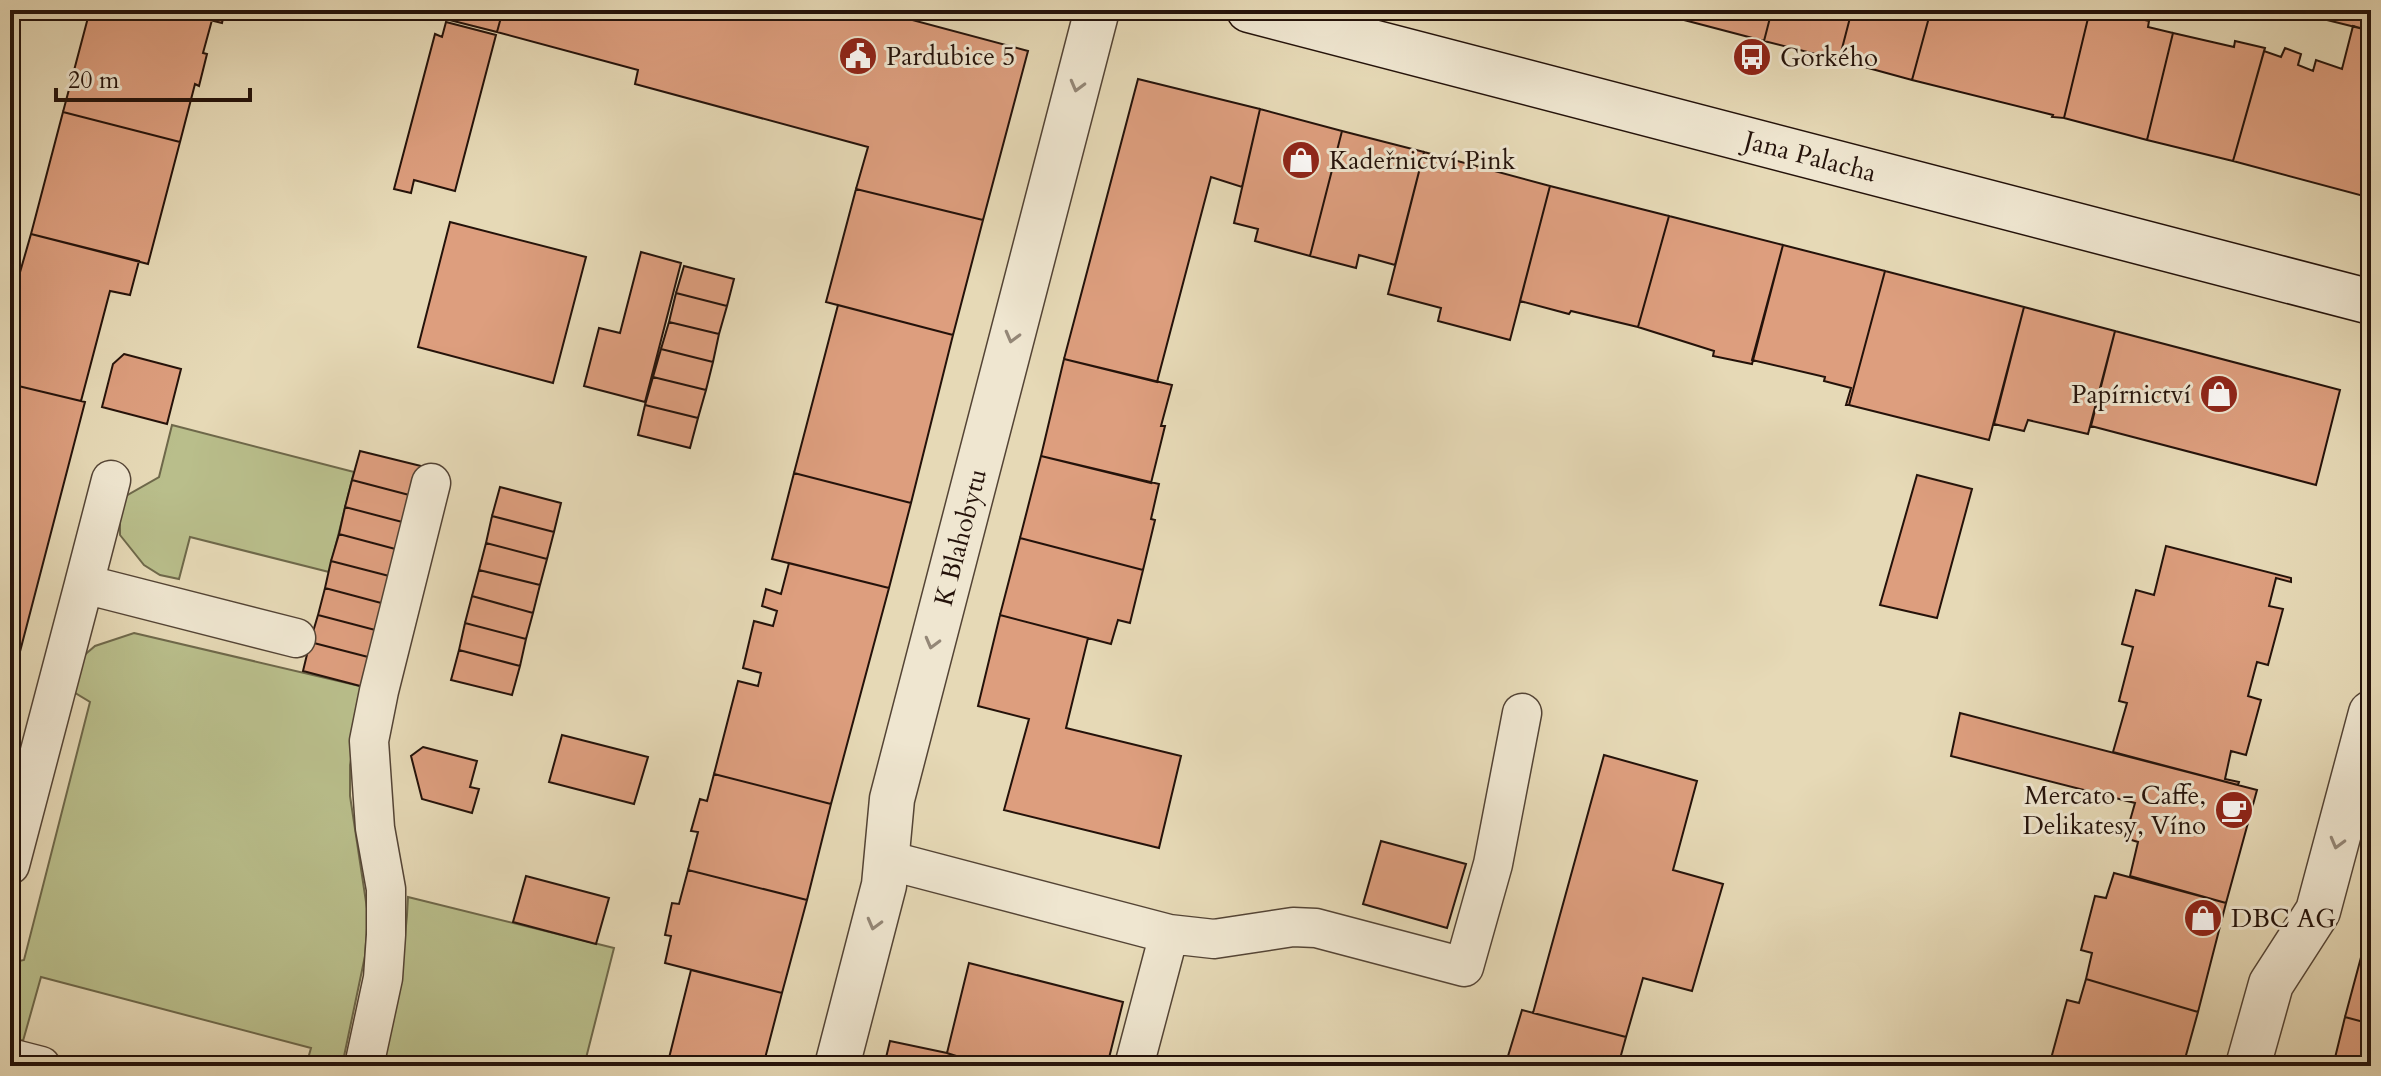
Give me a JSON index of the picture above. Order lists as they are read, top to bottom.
{
  "streets": {
    "street": ["Jana Palacha", "K Blahobytu"]
  },
  "one_way": ["K Blahobytu"],
  "places": {
    "public building": ["Pardubice 5"],
    "bus stop": ["Gorkého"],
    "shop": ["Kadeřnictví Pink", "Papírnictví", "DBC AG"],
    "cafe": ["Mercato - Caffe, Delikatesy, Víno"]
  },
  "scale_bar": "20 m"
}
